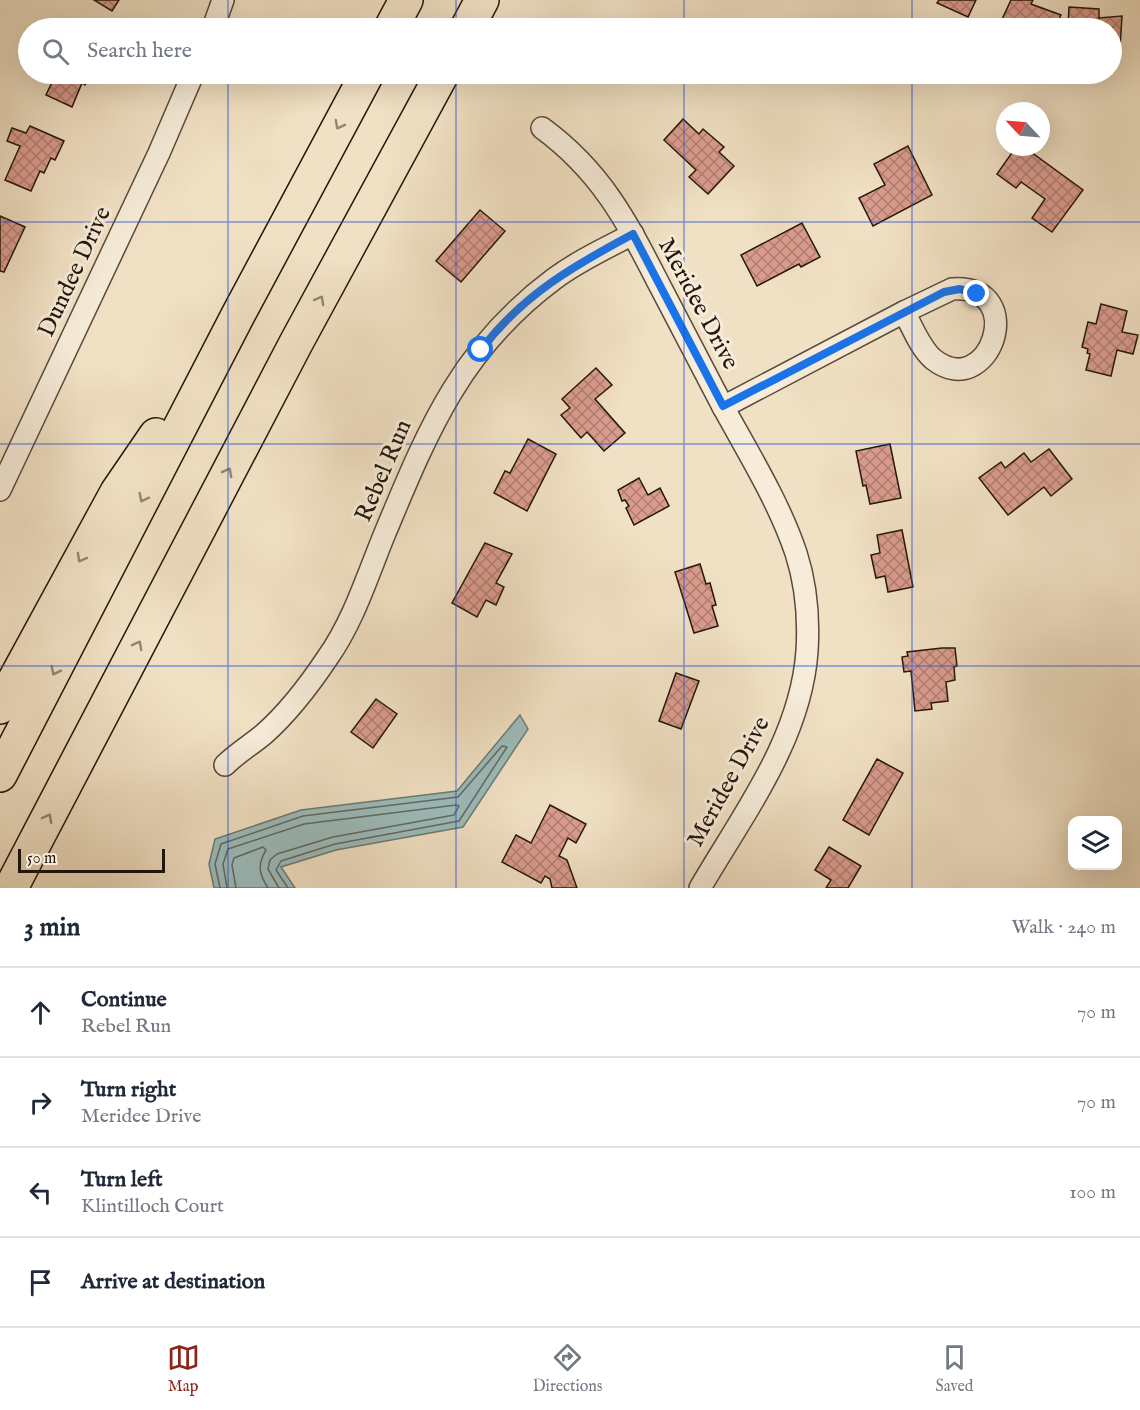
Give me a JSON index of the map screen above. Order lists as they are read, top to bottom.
{
  "streets": {
    "street": ["Dundee Drive", "Meridee Drive", "Rebel Run"]
  },
  "crossings": [
    ["Meridee Drive", "Rebel Run"]
  ],
  "scale_bar": "50 m",
  "north": "top left",
  "page": {
    "search": "Search here",
    "scale": "50 m",
    "heading": ["3 min", "Walk · 240 m"],
    "list": [
      ["Continue", "Rebel Run", "70 m"],
      ["Turn right", "Meridee Drive", "70 m"],
      ["Turn left", "Klintilloch Court", "100 m"],
      "Arrive at destination"
    ],
    "nav": ["Map", "Directions", "Saved"]
  }
}
